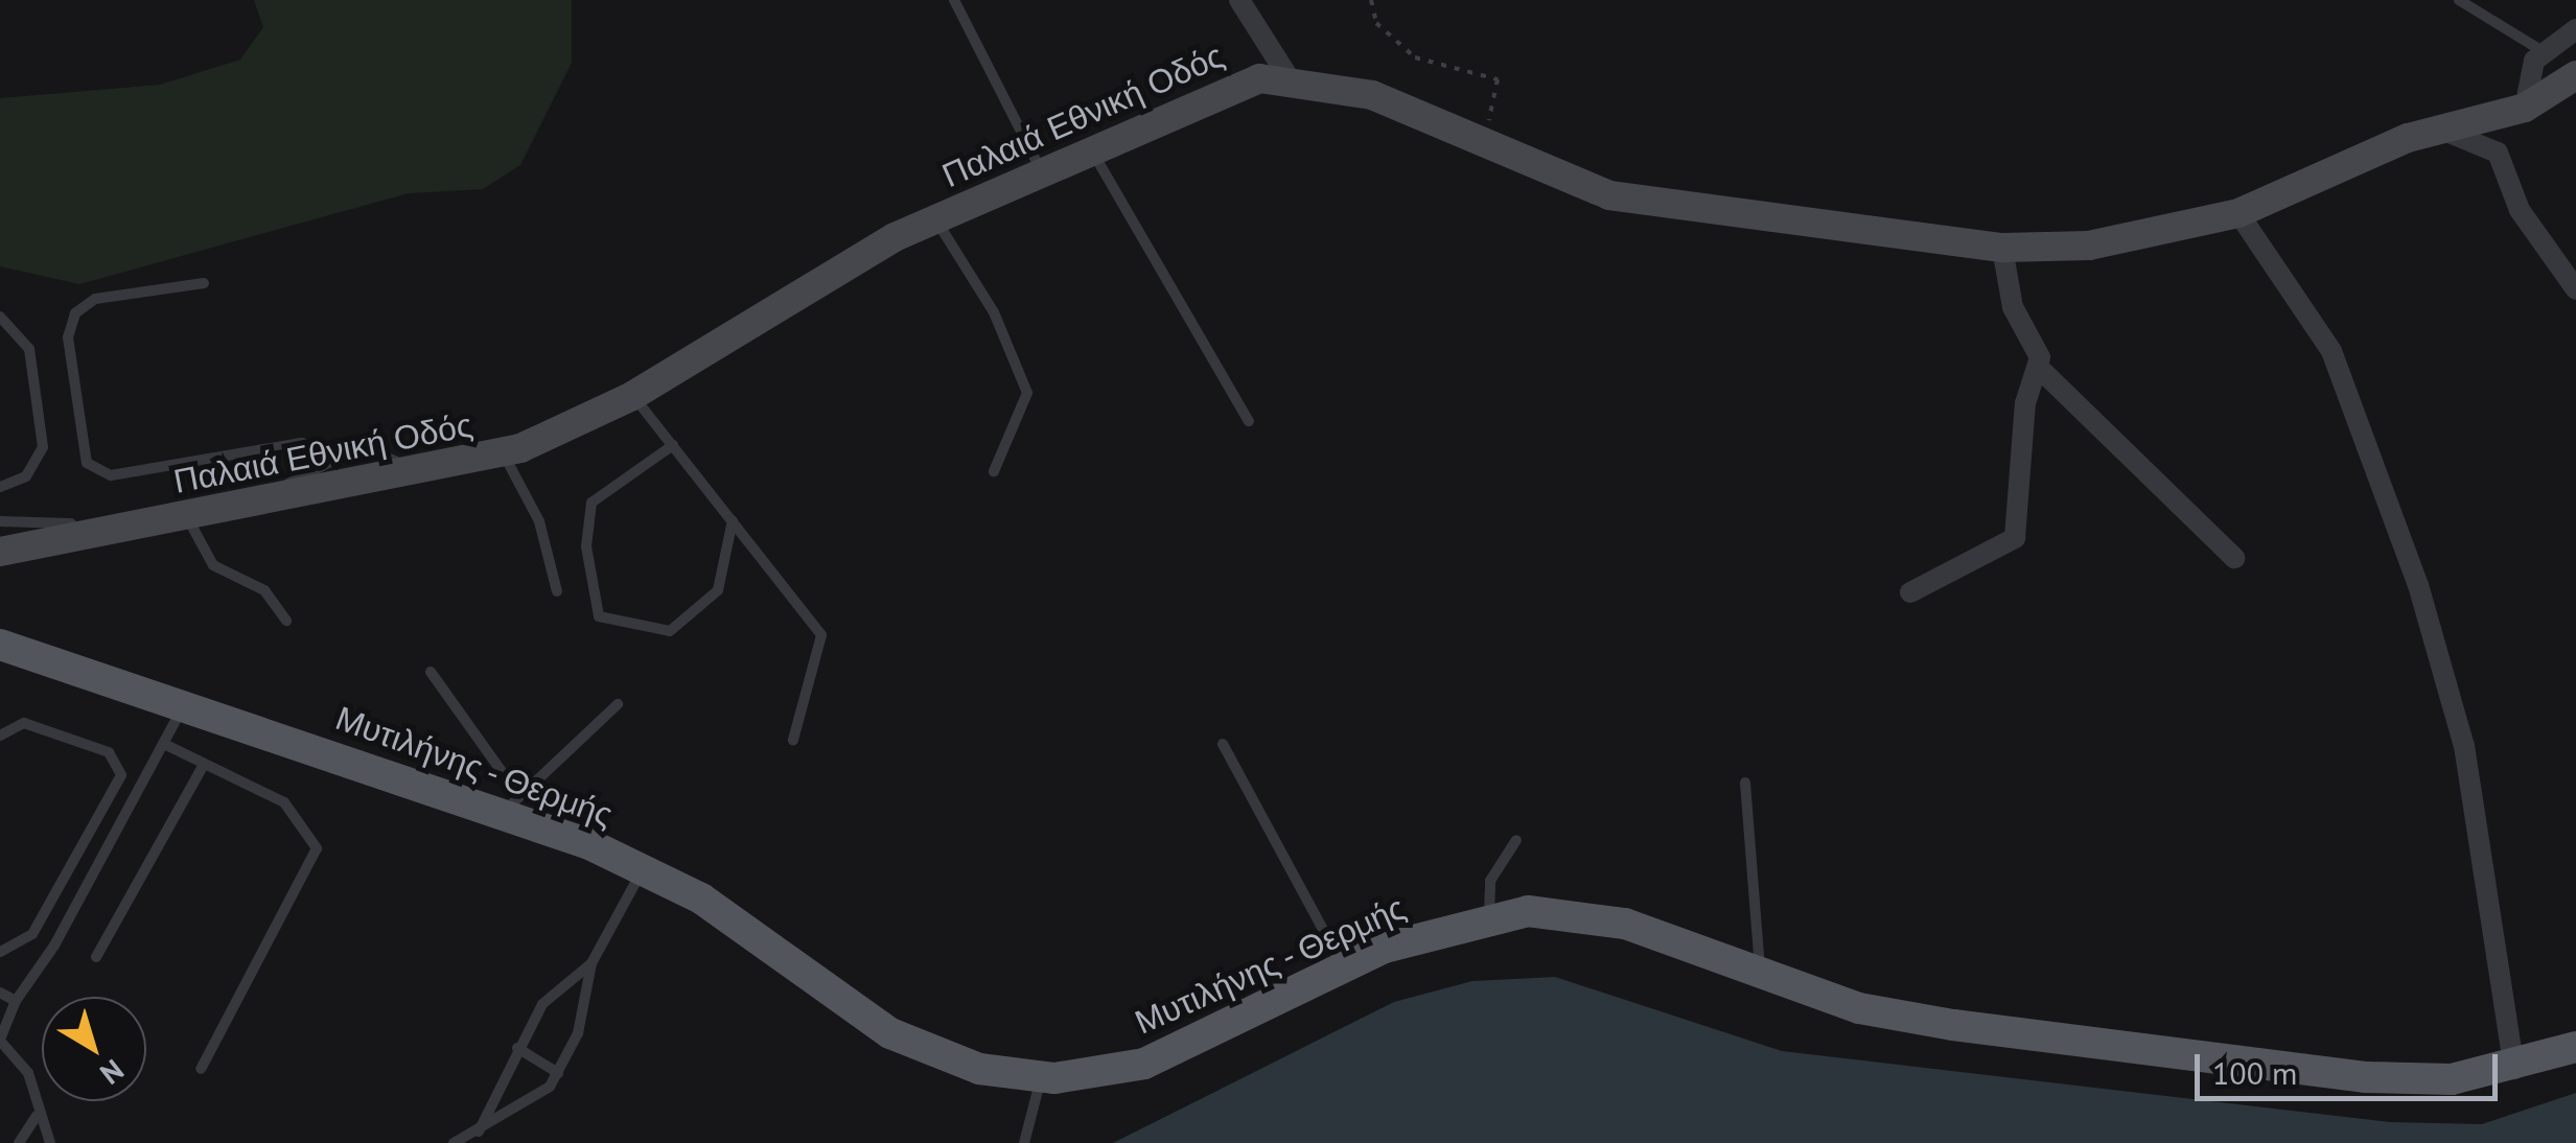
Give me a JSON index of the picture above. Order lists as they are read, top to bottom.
{
  "streets": {
    "main road": ["Παλαιά Εθνική Οδός", "Μυτιλήνης - Θερμής"]
  },
  "scale_bar": "100 m",
  "north": "bottom right"
}
